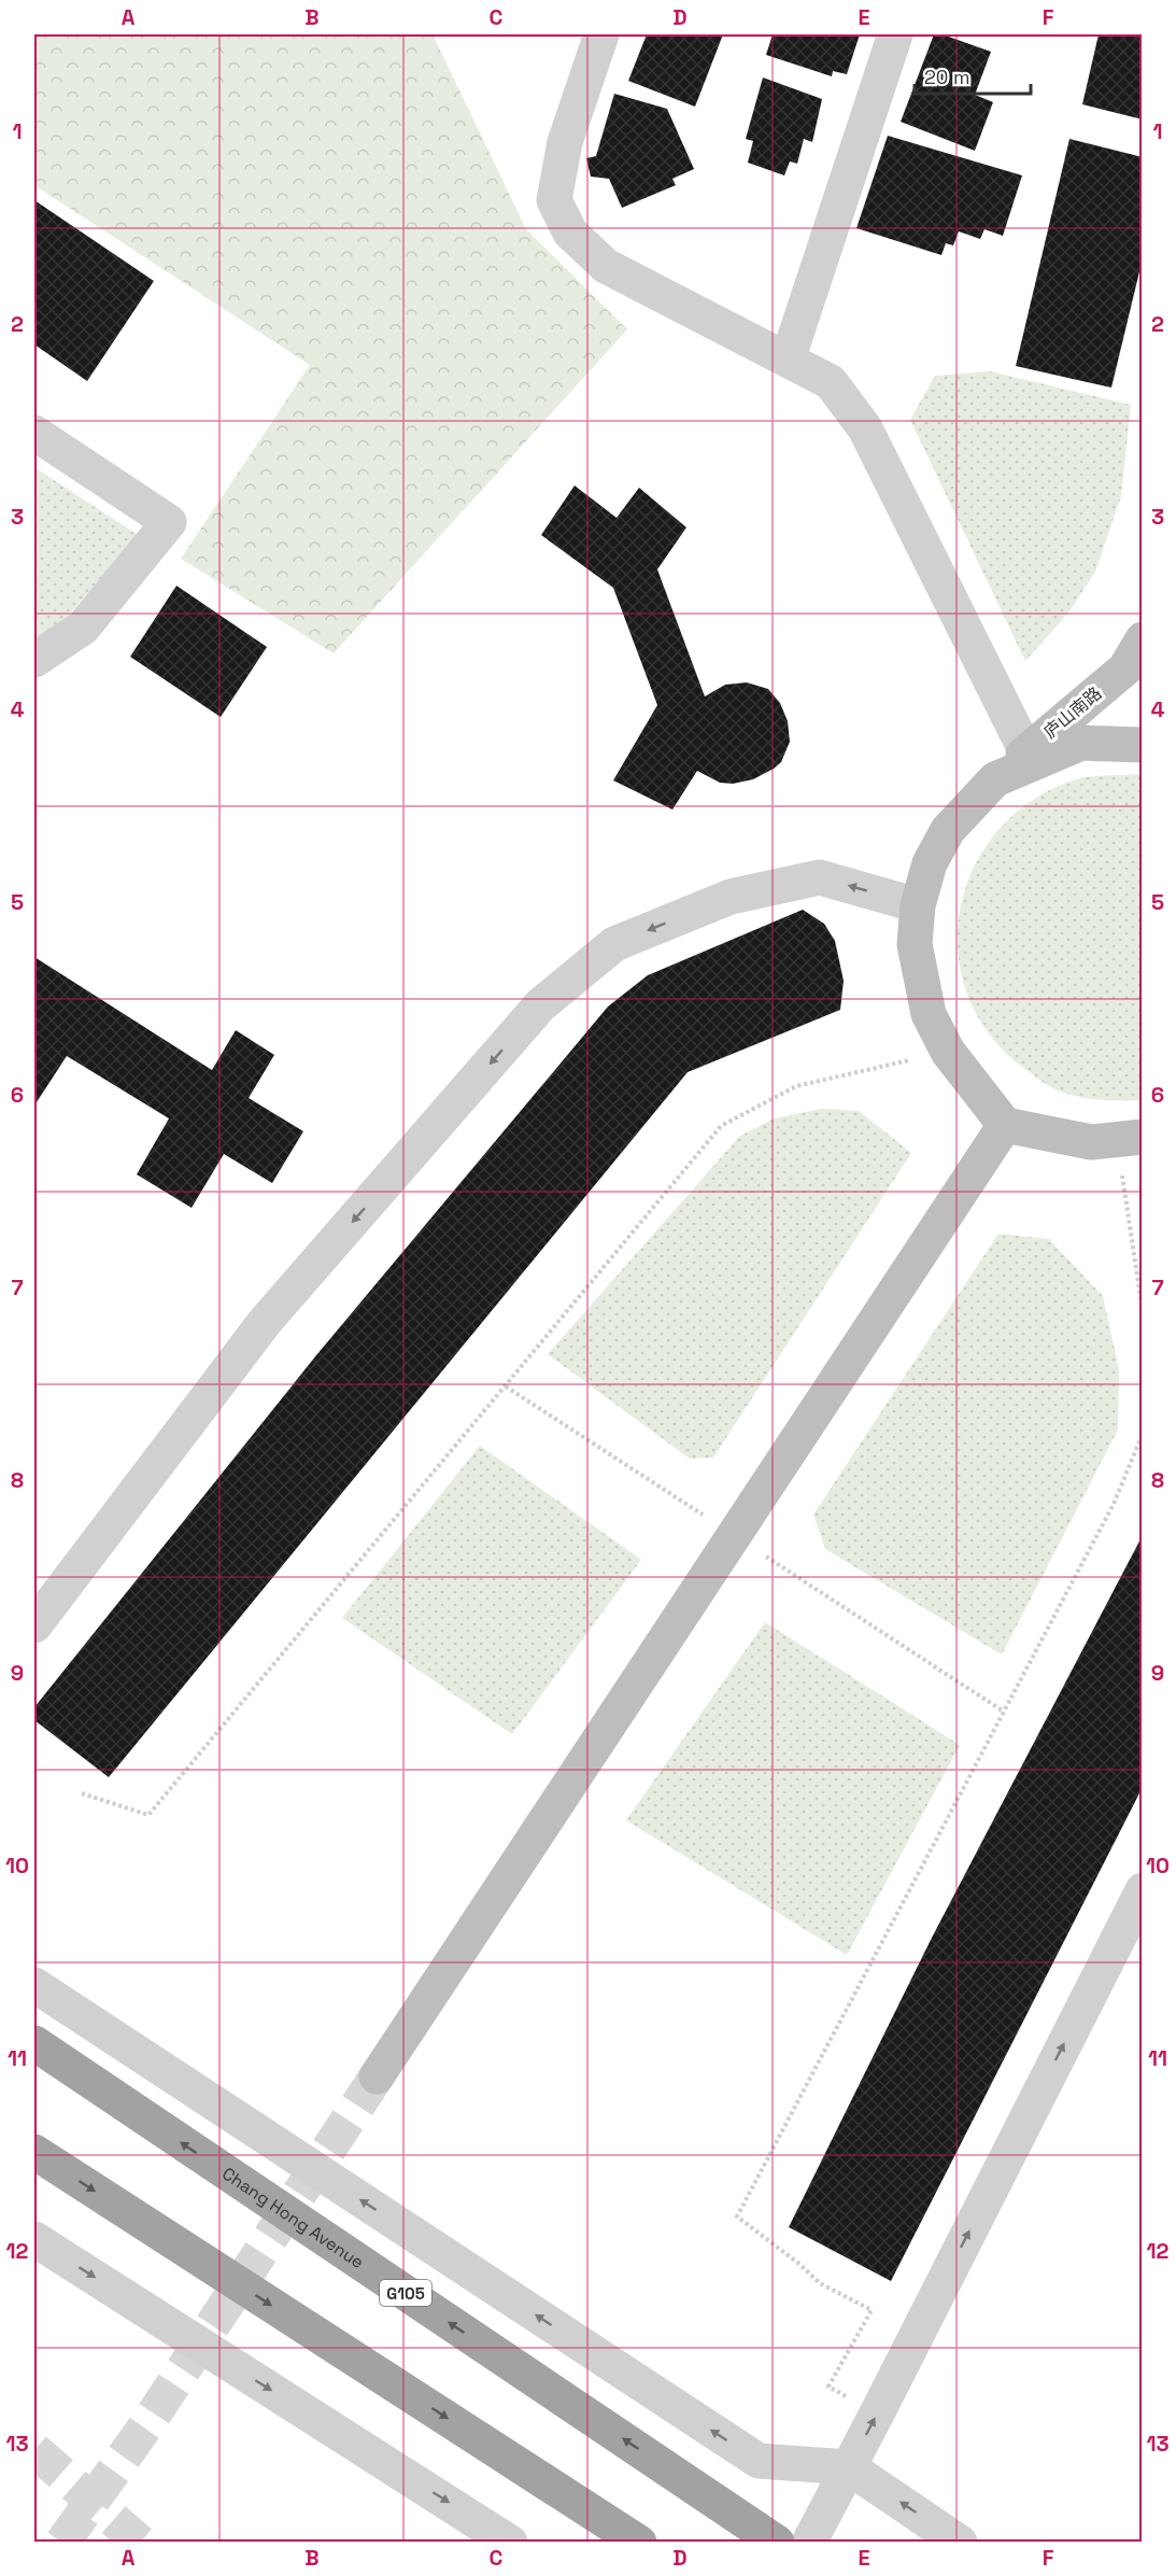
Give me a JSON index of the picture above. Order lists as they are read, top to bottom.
{
  "streets": {
    "highway": ["Chang Hong Avenue", "G105"],
    "main road": ["庐山南路"]
  },
  "scale_bar": "20 m",
  "grid": {
    "columns": [
      "A",
      "B",
      "C",
      "D",
      "E",
      "F"
    ],
    "rows": [
      "1",
      "2",
      "3",
      "4",
      "5",
      "6",
      "7",
      "8",
      "9",
      "10",
      "11",
      "12",
      "13"
    ]
  }
}
